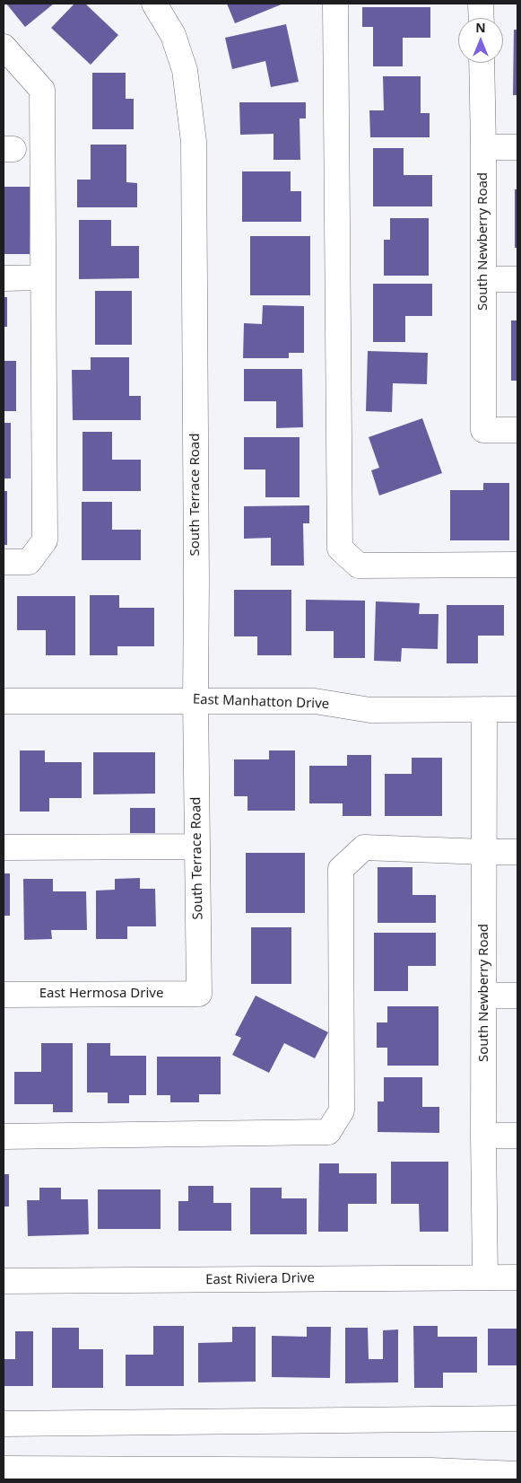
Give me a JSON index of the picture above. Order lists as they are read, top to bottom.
{
  "streets": {
    "main road": [
      "South Newberry Road",
      "South Terrace Road",
      "East Manhatton Drive",
      "East Hermosa Drive",
      "East Riviera Drive"
    ]
  },
  "crossings": [
    ["South Newberry Road", "East Manhatton Drive"],
    ["South Newberry Road", "East Riviera Drive"],
    ["South Terrace Road", "East Manhatton Drive"],
    ["South Terrace Road", "East Hermosa Drive"]
  ],
  "north": "top"
}
